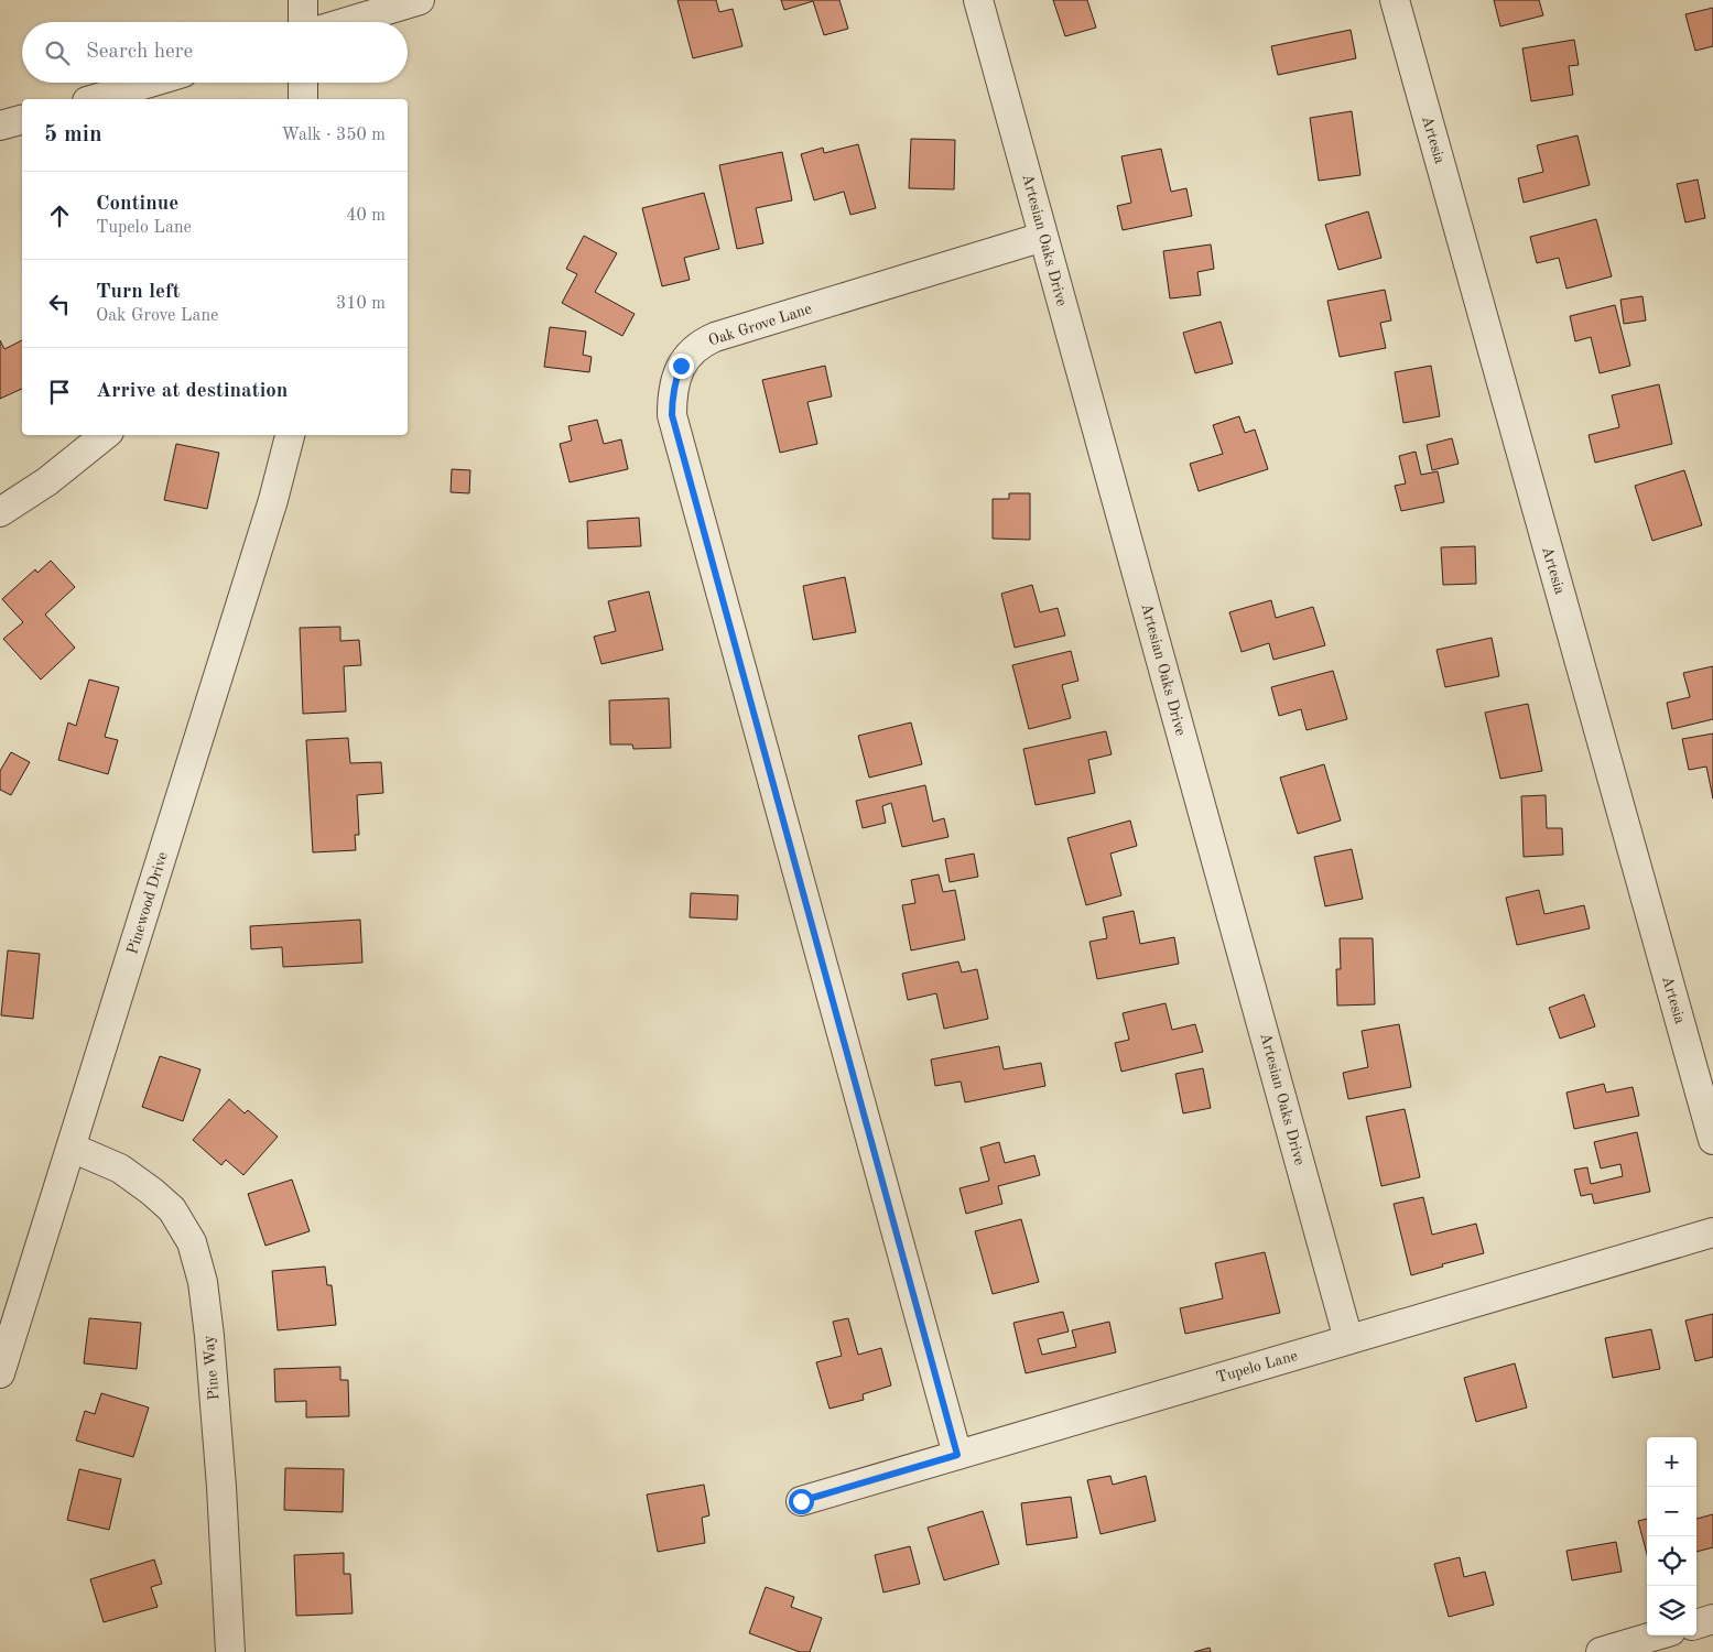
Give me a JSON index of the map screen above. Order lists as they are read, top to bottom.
{
  "streets": {
    "street": [
      "Artesia",
      "Artesian Oaks Drive",
      "Oak Grove Lane",
      "Pinewood Drive",
      "Tupelo Lane",
      "Pine Way"
    ]
  },
  "crossings": [
    ["Artesian Oaks Drive", "Oak Grove Lane"],
    ["Artesian Oaks Drive", "Tupelo Lane"],
    ["Oak Grove Lane", "Tupelo Lane"],
    ["Pinewood Drive", "Pine Way"]
  ],
  "page": {
    "search": "Search here",
    "heading": ["5 min", "Walk · 350 m"],
    "list": [
      ["Continue", "Tupelo Lane", "40 m"],
      ["Turn left", "Oak Grove Lane", "310 m"],
      "Arrive at destination"
    ],
    "map_buttons": ["+", "−"]
  }
}
